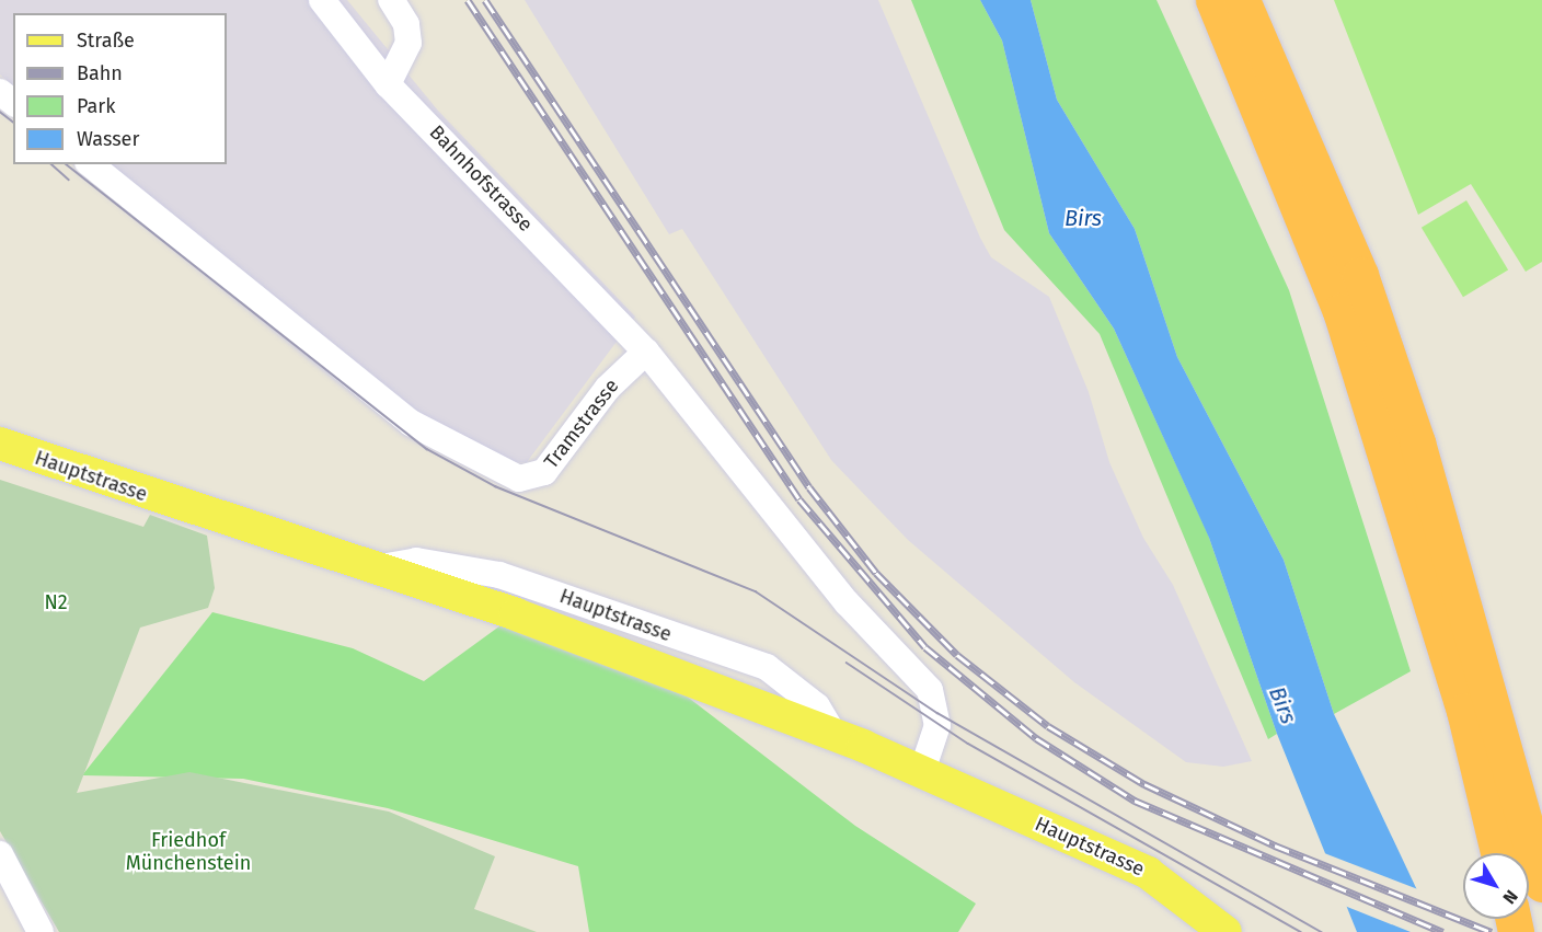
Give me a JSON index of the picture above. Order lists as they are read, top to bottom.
{
  "streets": {
    "main road": ["Hauptstrasse"],
    "street": ["Bahnhofstrasse", "Tramstrasse"]
  },
  "crossings": [
    ["Bahnhofstrasse", "Tramstrasse"]
  ],
  "water": ["Birs"],
  "parks": ["N2", "Friedhof Münchenstein"],
  "legend": [
    "Straße",
    "Bahn",
    "Park",
    "Wasser"
  ],
  "north": "bottom right"
}
